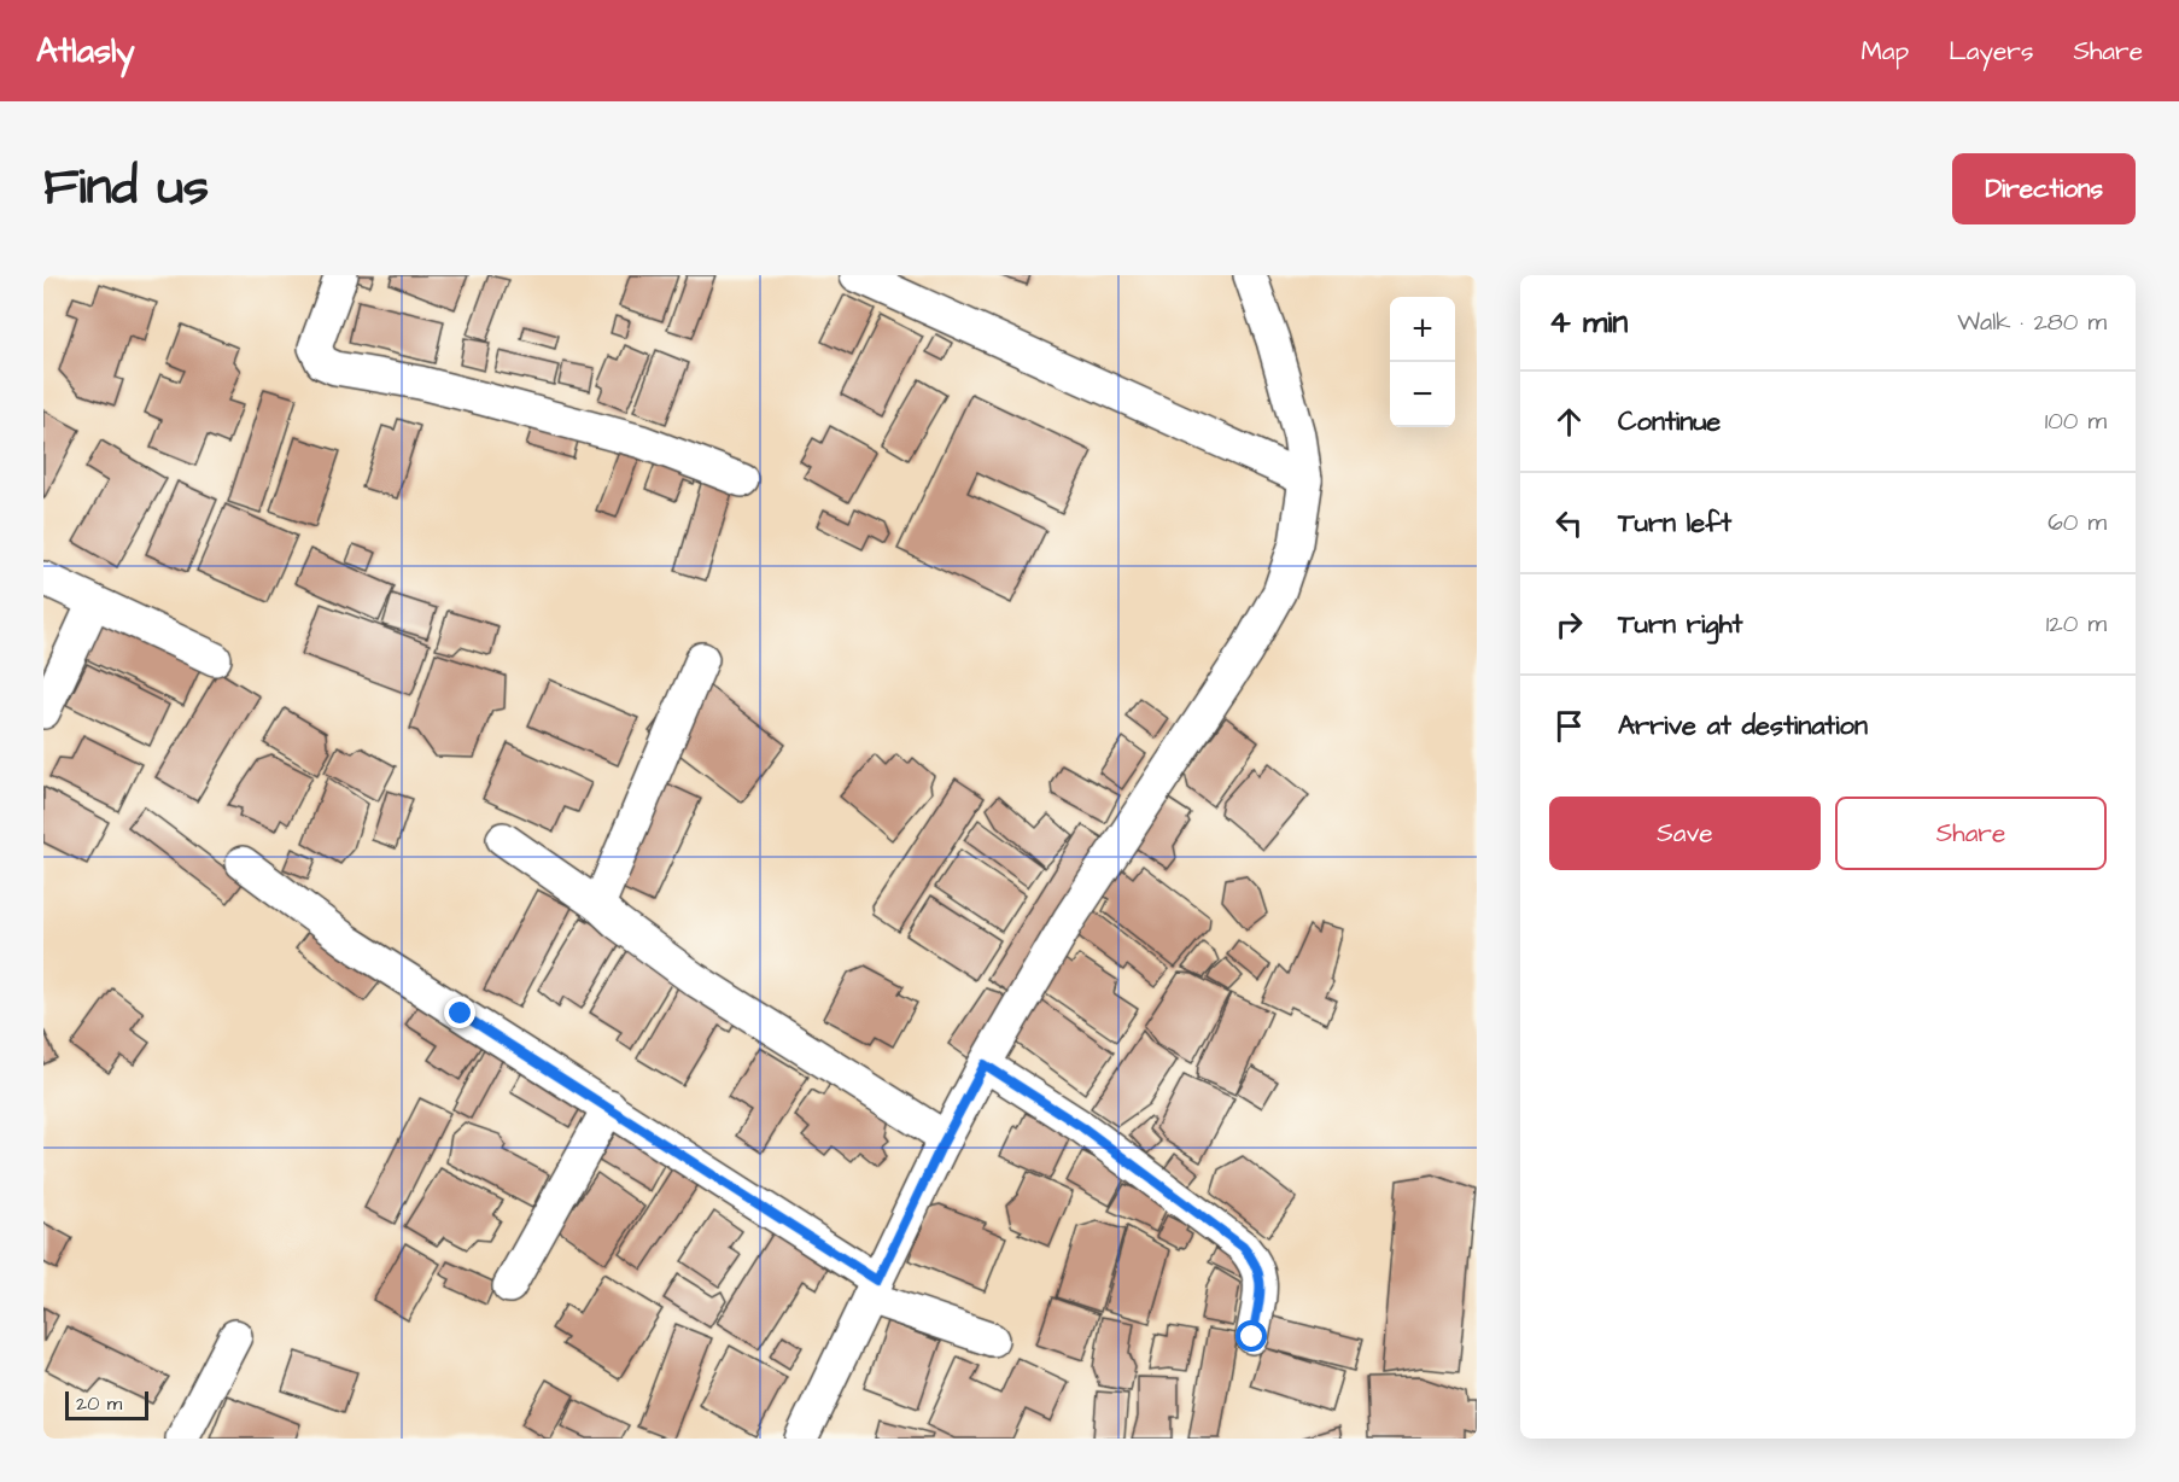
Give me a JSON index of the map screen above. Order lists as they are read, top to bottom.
{
  "scale_bar": "20 m",
  "page": {
    "header": "Atlasly",
    "nav": ["Map", "Layers", "Share"],
    "title": "Find us",
    "buttons": [
      "Directions",
      ["Save", "Share"]
    ],
    "heading": ["4 min", "Walk · 280 m"],
    "map_buttons": ["+", "−"],
    "list": [
      ["Continue", "100 m"],
      ["Turn left", "60 m"],
      ["Turn right", "120 m"],
      "Arrive at destination"
    ],
    "scale": "20 m"
  }
}
